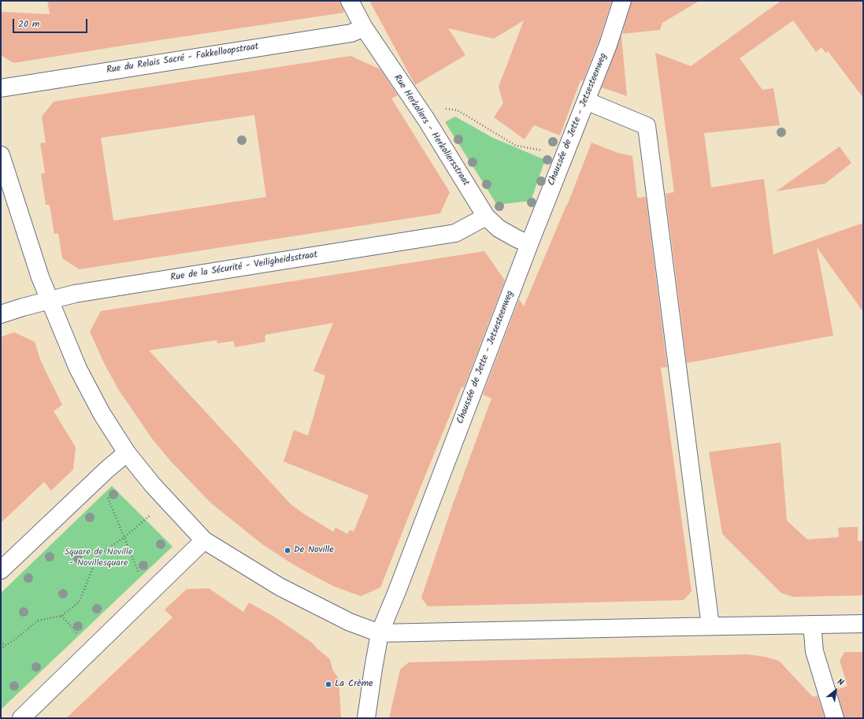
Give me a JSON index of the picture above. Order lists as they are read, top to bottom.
{
  "streets": {
    "street": [
      "Rue du Relais Sacré - Fakkelloopstraat",
      "Chaussée de Jette - Jetsesteenweg",
      "Rue Herkoliers - Herkoliersstraat",
      "Rue de la Sécurité - Veiligheidsstraat"
    ]
  },
  "crossings": [
    ["Rue du Relais Sacré - Fakkelloopstraat", "Rue Herkoliers - Herkoliersstraat"],
    ["Chaussée de Jette - Jetsesteenweg", "Rue Herkoliers - Herkoliersstraat"],
    ["Rue Herkoliers - Herkoliersstraat", "Rue de la Sécurité - Veiligheidsstraat"]
  ],
  "parks": ["Square de Noville - Novillesquare"],
  "places": ["De Noville", "La Crème"],
  "scale_bar": "20 m",
  "north": "top right"
}
